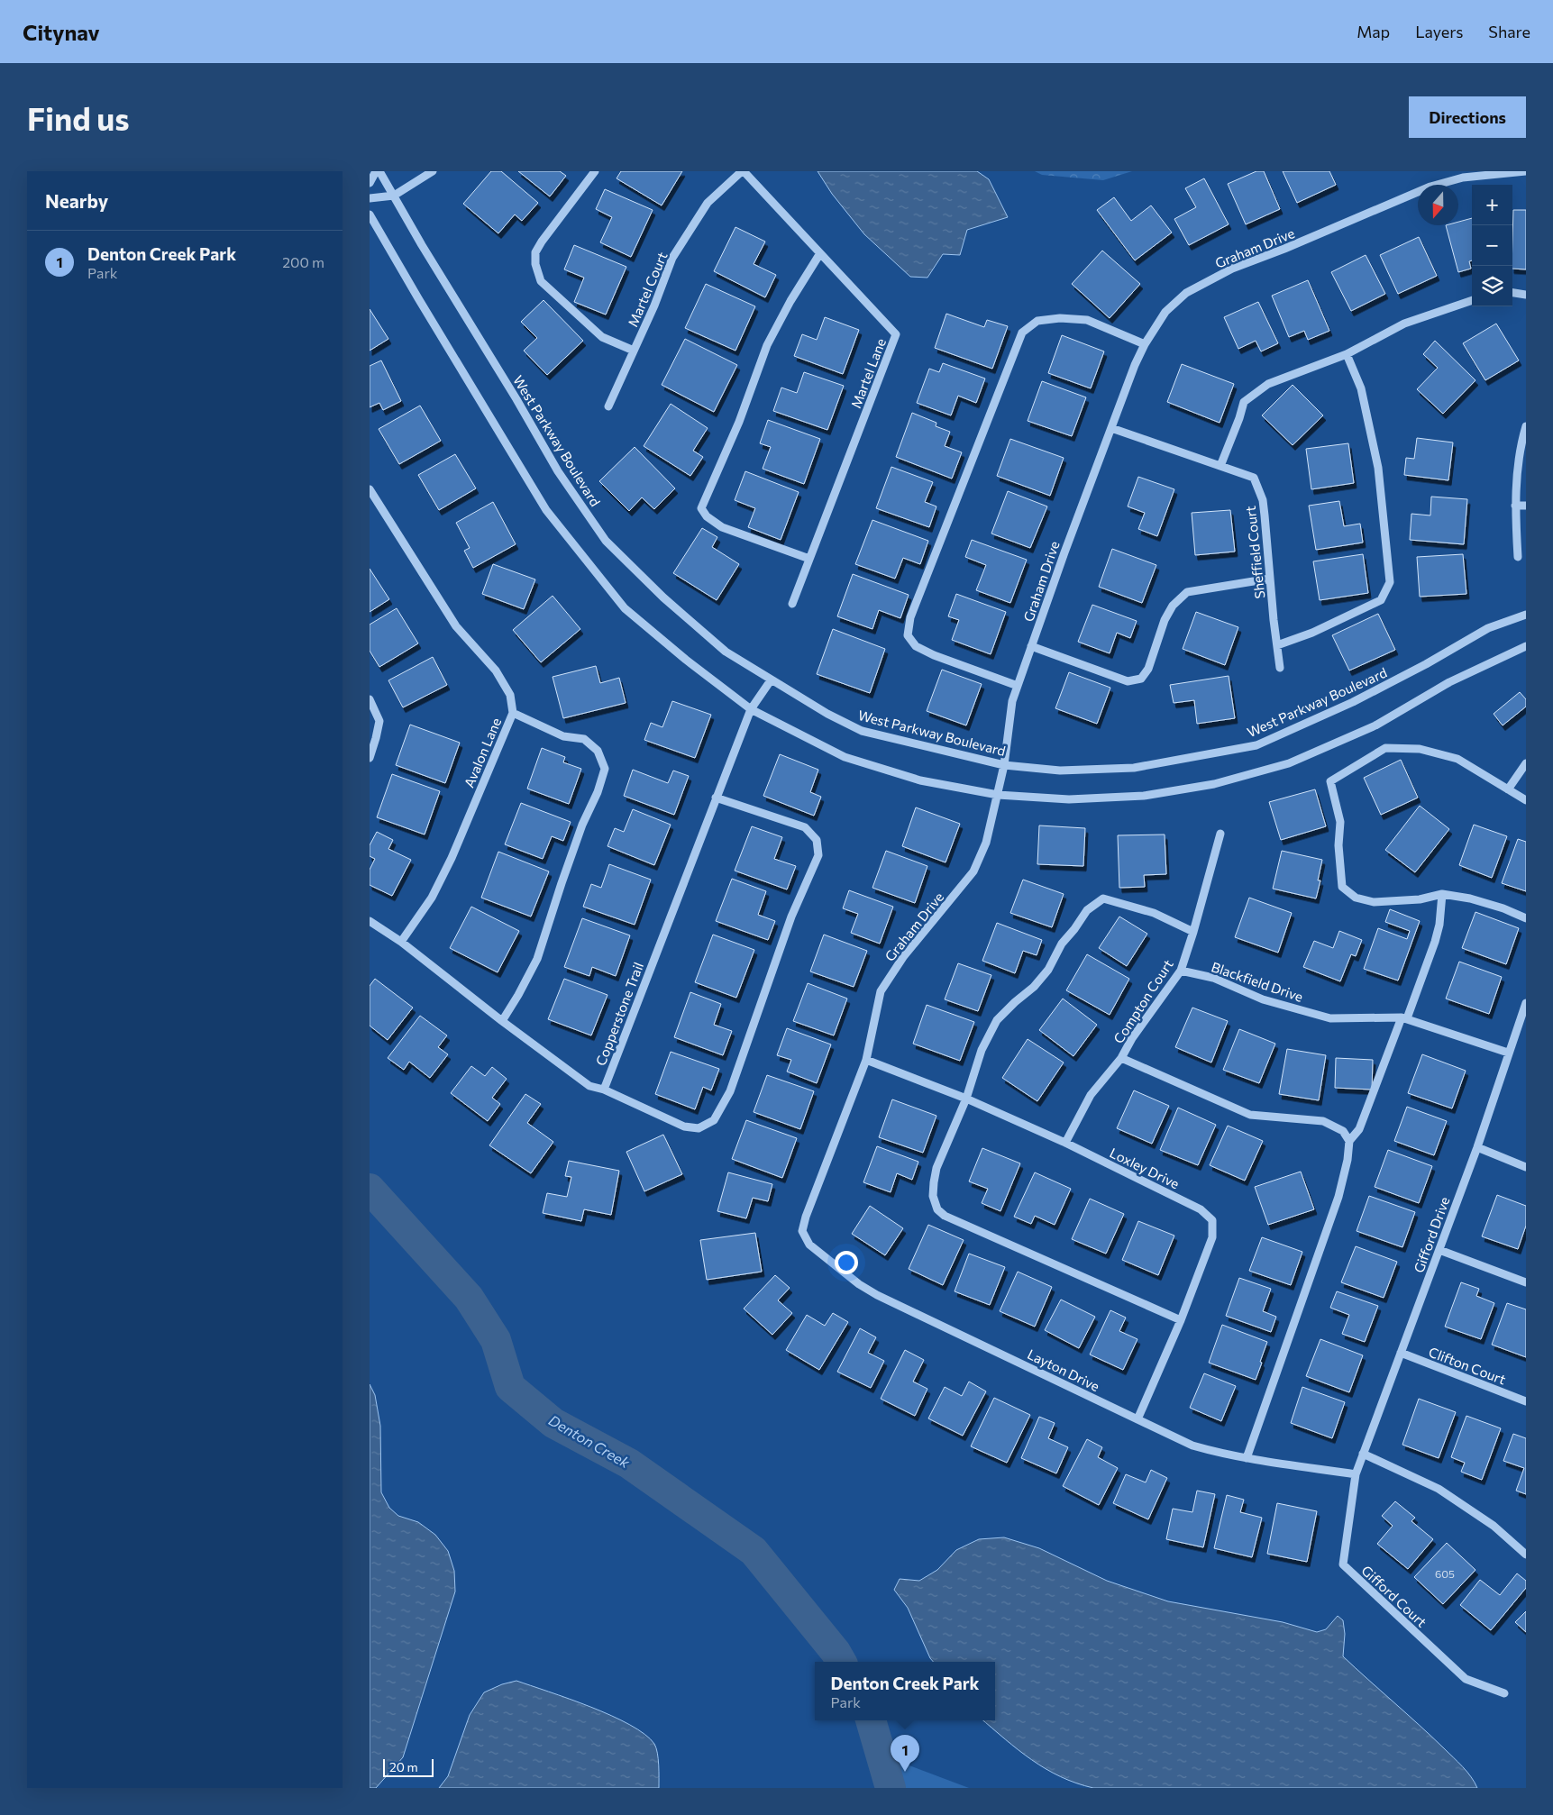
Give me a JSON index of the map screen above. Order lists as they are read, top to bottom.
{
  "streets": {
    "street": [
      "Graham Drive",
      "Martel Court",
      "Martel Lane",
      "West Parkway Boulevard",
      "Sheffield Court",
      "Avalon Lane",
      "Blackfield Drive",
      "Compton Court",
      "Copperstone Trail",
      "Loxley Drive",
      "Gifford Drive",
      "Clifton Court",
      "Layton Drive",
      "Gifford Court"
    ]
  },
  "crossings": [
    ["Graham Drive", "West Parkway Boulevard"],
    ["Graham Drive", "Sheffield Court"],
    ["Graham Drive", "Loxley Drive"],
    ["Graham Drive", "Layton Drive"],
    ["Martel Court", "Martel Lane"],
    ["West Parkway Boulevard", "Copperstone Trail"],
    ["Blackfield Drive", "Compton Court"],
    ["Blackfield Drive", "Gifford Drive"],
    ["Compton Court", "Loxley Drive"],
    ["Loxley Drive", "Layton Drive"],
    ["Gifford Drive", "Clifton Court"],
    ["Gifford Drive", "Layton Drive"],
    ["Gifford Drive", "Gifford Court"],
    ["Layton Drive", "Gifford Court"]
  ],
  "water": ["Denton Creek"],
  "house_numbers": ["605"],
  "scale_bar": "20 m",
  "north": "bottom",
  "page": {
    "header": "Citynav",
    "nav": ["Map", "Layers", "Share"],
    "buttons": "Directions",
    "title": "Find us",
    "heading": "Nearby",
    "map_buttons": ["+", "−"],
    "list": [
      {
        "mark": "1",
        "name": "Denton Creek Park",
        "note": "Park",
        "value": "200 m"
      }
    ],
    "popup": ["Denton Creek Park", "Park"],
    "pins": "1",
    "scale": "20 m"
  }
}
